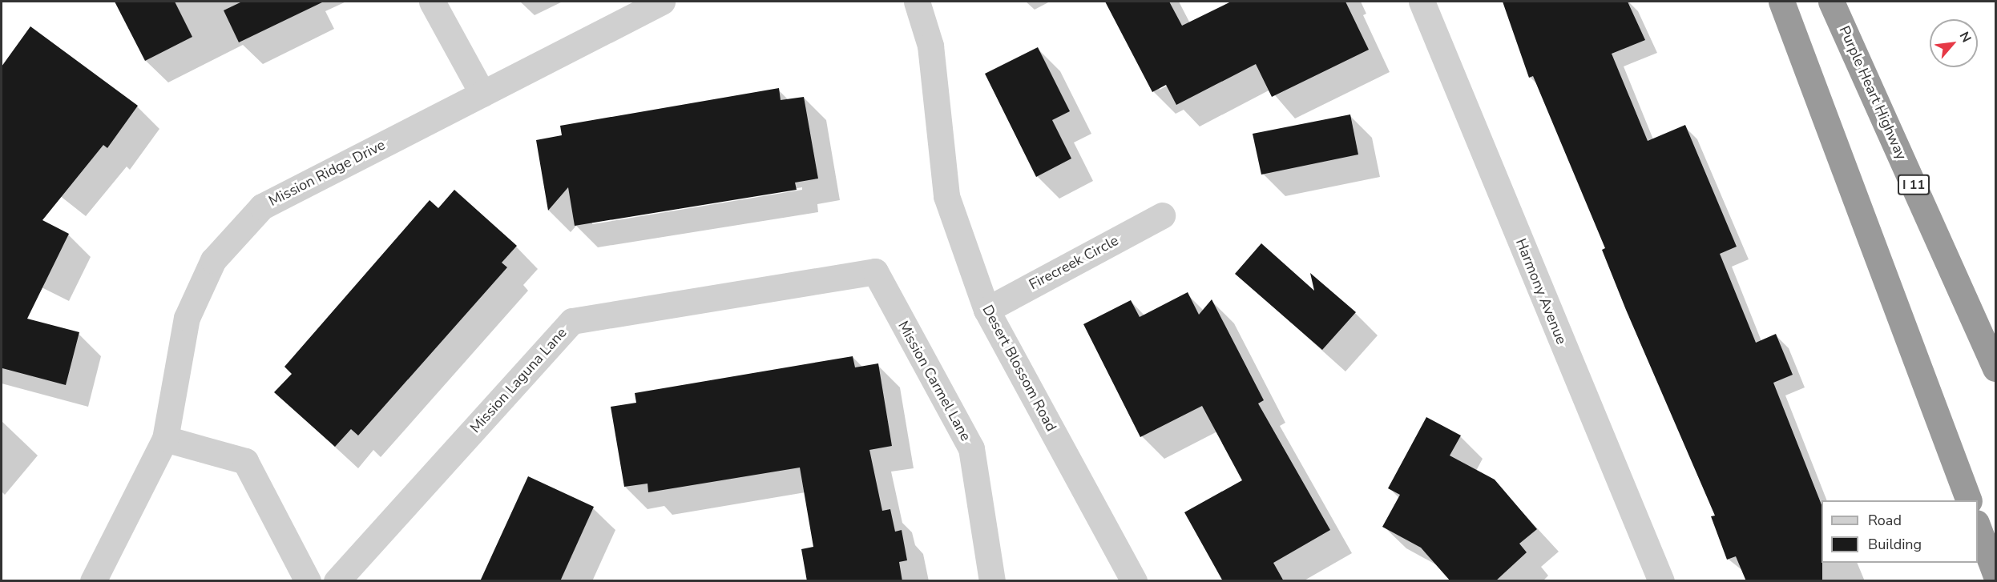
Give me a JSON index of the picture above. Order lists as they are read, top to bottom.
{
  "streets": {
    "highway": ["Purple Heart Highway", "I 11"],
    "street": [
      "Mission Ridge Drive",
      "Firecreek Circle",
      "Harmony Avenue",
      "Desert Blossom Road",
      "Mission Laguna Lane",
      "Mission Carmel Lane"
    ]
  },
  "crossings": [
    ["Firecreek Circle", "Desert Blossom Road"],
    ["Mission Laguna Lane", "Mission Carmel Lane"]
  ],
  "legend": ["Road", "Building"],
  "north": "top right"
}
